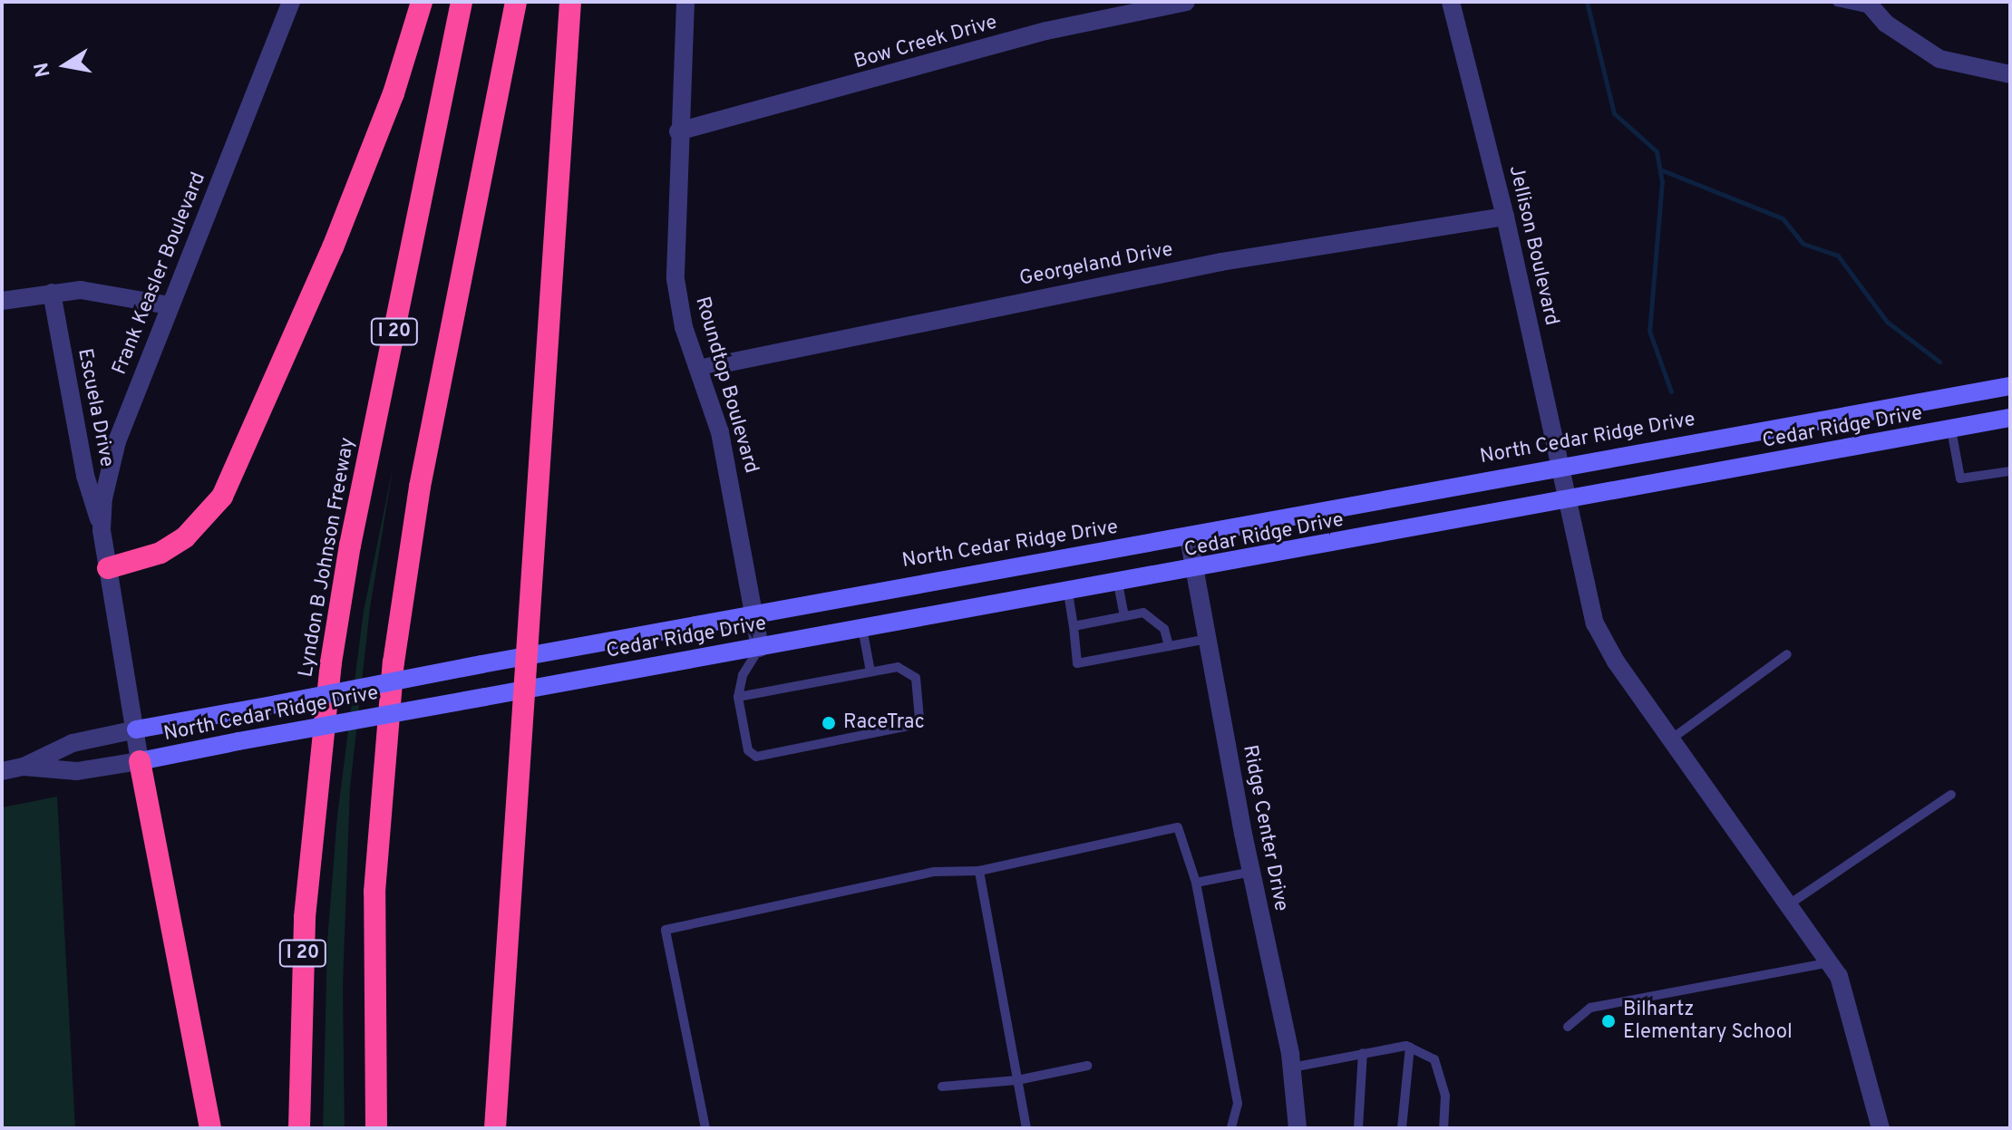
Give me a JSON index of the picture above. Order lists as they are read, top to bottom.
{
  "streets": {
    "highway": ["I 20", "Lyndon B Johnson Freeway"],
    "main road": ["Cedar Ridge Drive", "North Cedar Ridge Drive"],
    "street": [
      "Bow Creek Drive",
      "Jellison Boulevard",
      "Georgeland Drive",
      "Frank Keasler Boulevard",
      "Roundtop Boulevard",
      "Escuela Drive",
      "Ridge Center Drive"
    ]
  },
  "crossings": [
    ["Bow Creek Drive", "Roundtop Boulevard"],
    ["Jellison Boulevard", "Georgeland Drive"],
    ["Jellison Boulevard", "Cedar Ridge Drive"],
    ["Jellison Boulevard", "North Cedar Ridge Drive"],
    ["Georgeland Drive", "Roundtop Boulevard"],
    ["Frank Keasler Boulevard", "Escuela Drive"],
    ["Frank Keasler Boulevard", "North Cedar Ridge Drive"],
    ["Roundtop Boulevard", "Cedar Ridge Drive"],
    ["Roundtop Boulevard", "North Cedar Ridge Drive"],
    ["Cedar Ridge Drive", "North Cedar Ridge Drive"],
    ["Cedar Ridge Drive", "Ridge Center Drive"],
    ["North Cedar Ridge Drive", "Ridge Center Drive"]
  ],
  "places": ["RaceTrac", "Bilhartz Elementary School"],
  "north": "left"
}
